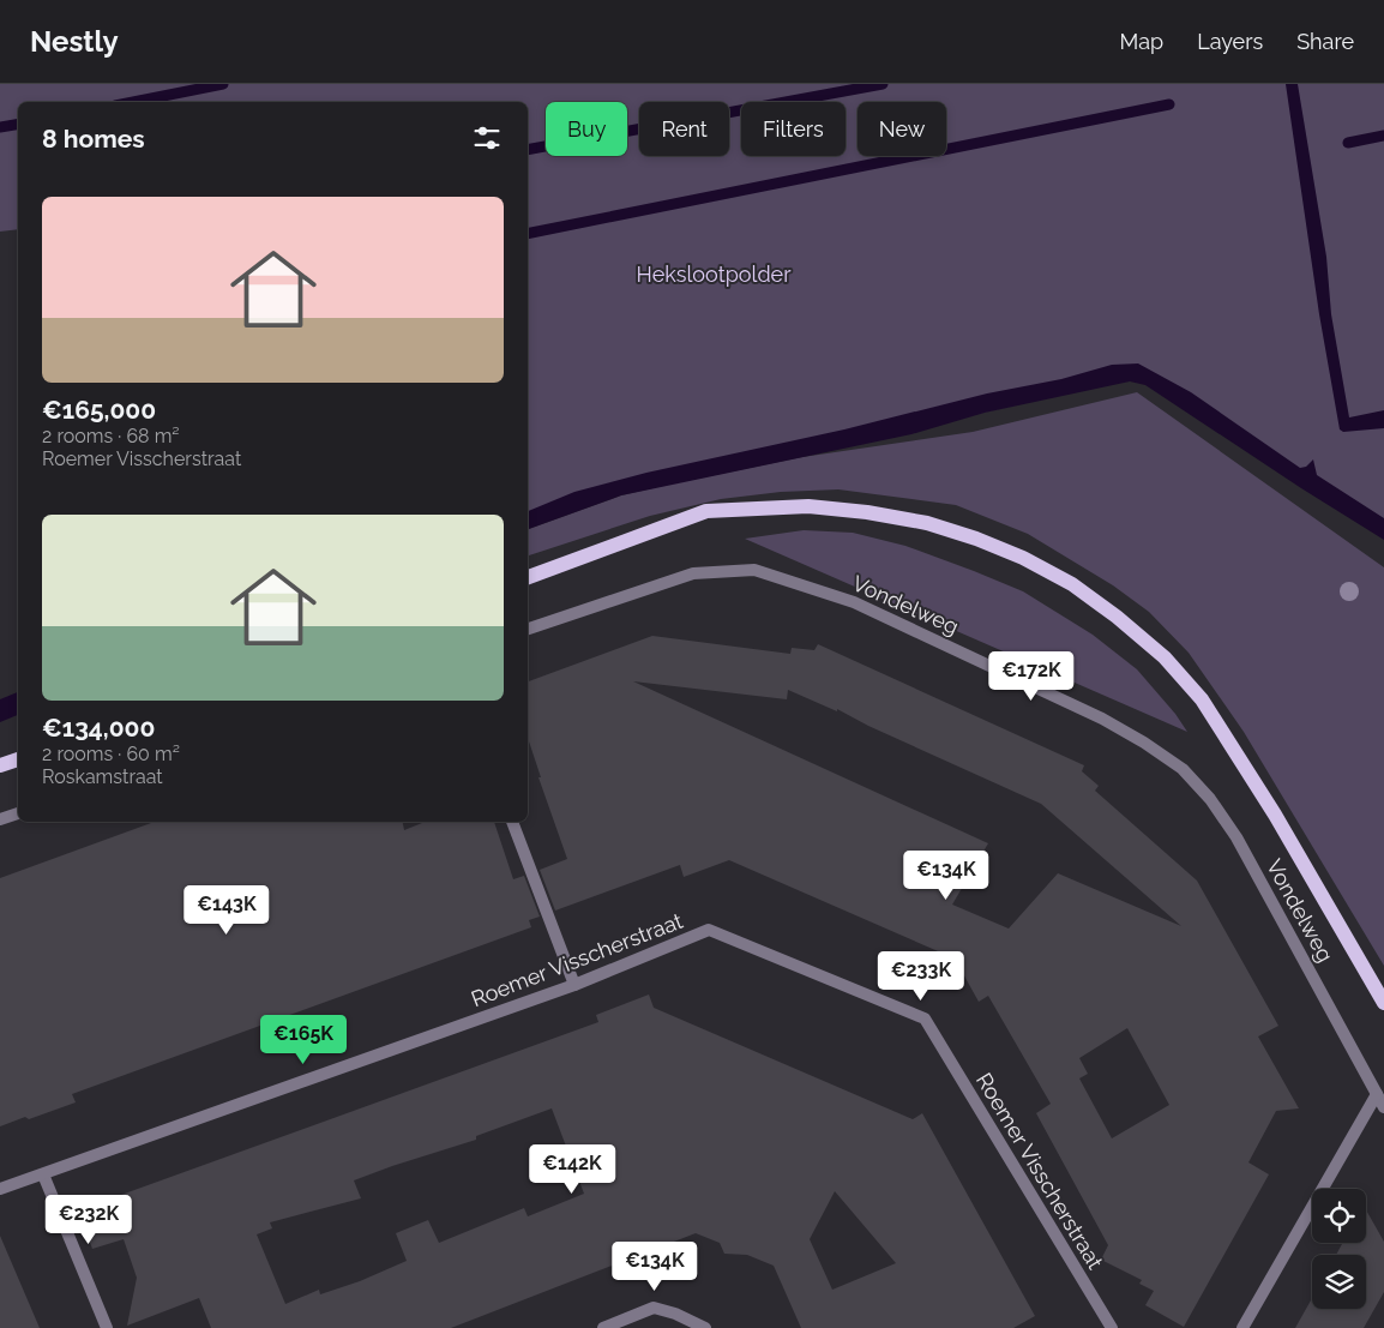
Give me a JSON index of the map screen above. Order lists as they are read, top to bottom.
{
  "streets": {
    "main road": ["Vondelweg"],
    "street": ["Roemer Visscherstraat"]
  },
  "parks": ["Hekslootpolder"],
  "page": {
    "header": "Nestly",
    "nav": ["Map", "Layers", "Share"],
    "chip": [
      "Buy",
      "Rent",
      "Filters",
      "New"
    ],
    "heading": "8 homes",
    "list": [
      {
        "name": "€165,000",
        "note": "2 rooms · 68 m² · Roemer Visscherstraat"
      },
      {
        "name": "€134,000",
        "note": "2 rooms · 60 m² · Roskamstraat"
      }
    ],
    "price": [
      "€172K",
      "€134K",
      "€143K",
      "€233K",
      "€165K",
      "€142K",
      "€232K",
      "€134K"
    ]
  }
}
